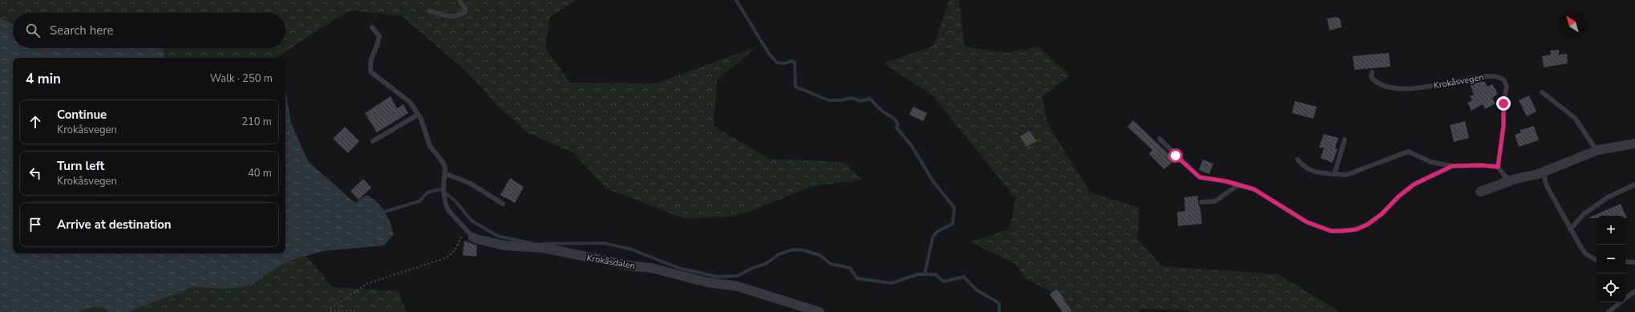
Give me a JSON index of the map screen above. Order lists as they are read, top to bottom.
{
  "streets": {
    "street": ["Krokåsdalen"],
    "lane": ["Krokåsvegen"]
  },
  "north": "top left",
  "page": {
    "search": "Search here",
    "heading": ["4 min", "Walk · 250 m"],
    "list": [
      ["Continue", "Krokåsvegen", "210 m"],
      ["Turn left", "Krokåsvegen", "40 m"],
      "Arrive at destination"
    ],
    "map_buttons": ["+", "−"]
  }
}
